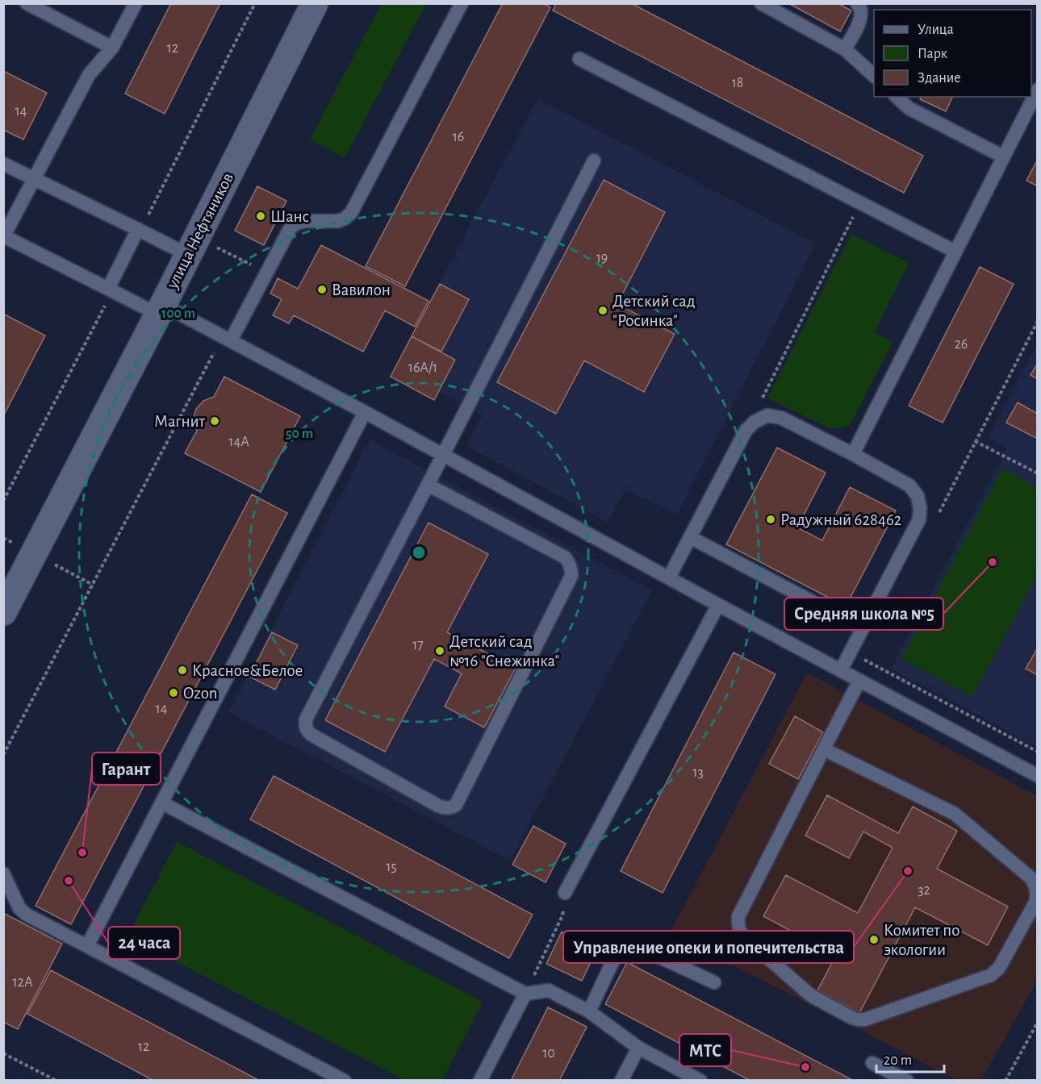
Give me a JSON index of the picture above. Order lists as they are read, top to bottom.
{
  "streets": {
    "street": ["улица Нефтяников"]
  },
  "places": [
    "Шанс",
    "Вавилон",
    "Детский сад \"Росинка\"",
    "Магнит",
    "Радужный 628462",
    "Средняя школа №5",
    "Детский сад №16 \"Снежинка\"",
    "Красное&Белое",
    "Ozon",
    "Гарант",
    "Управление опеки и попечительства",
    "24 часа",
    "Комитет по экологии",
    "МТС"
  ],
  "house_numbers": [
    "12",
    "18",
    "14",
    "16",
    "19",
    "26",
    "16А/1",
    "14А",
    "17",
    "14",
    "13",
    "15",
    "32",
    "12А",
    "12",
    "10"
  ],
  "legend": ["Улица", "Парк", "Здание"],
  "scale_bar": "20 m",
  "rings": ["100 m", "50 m"]
}
